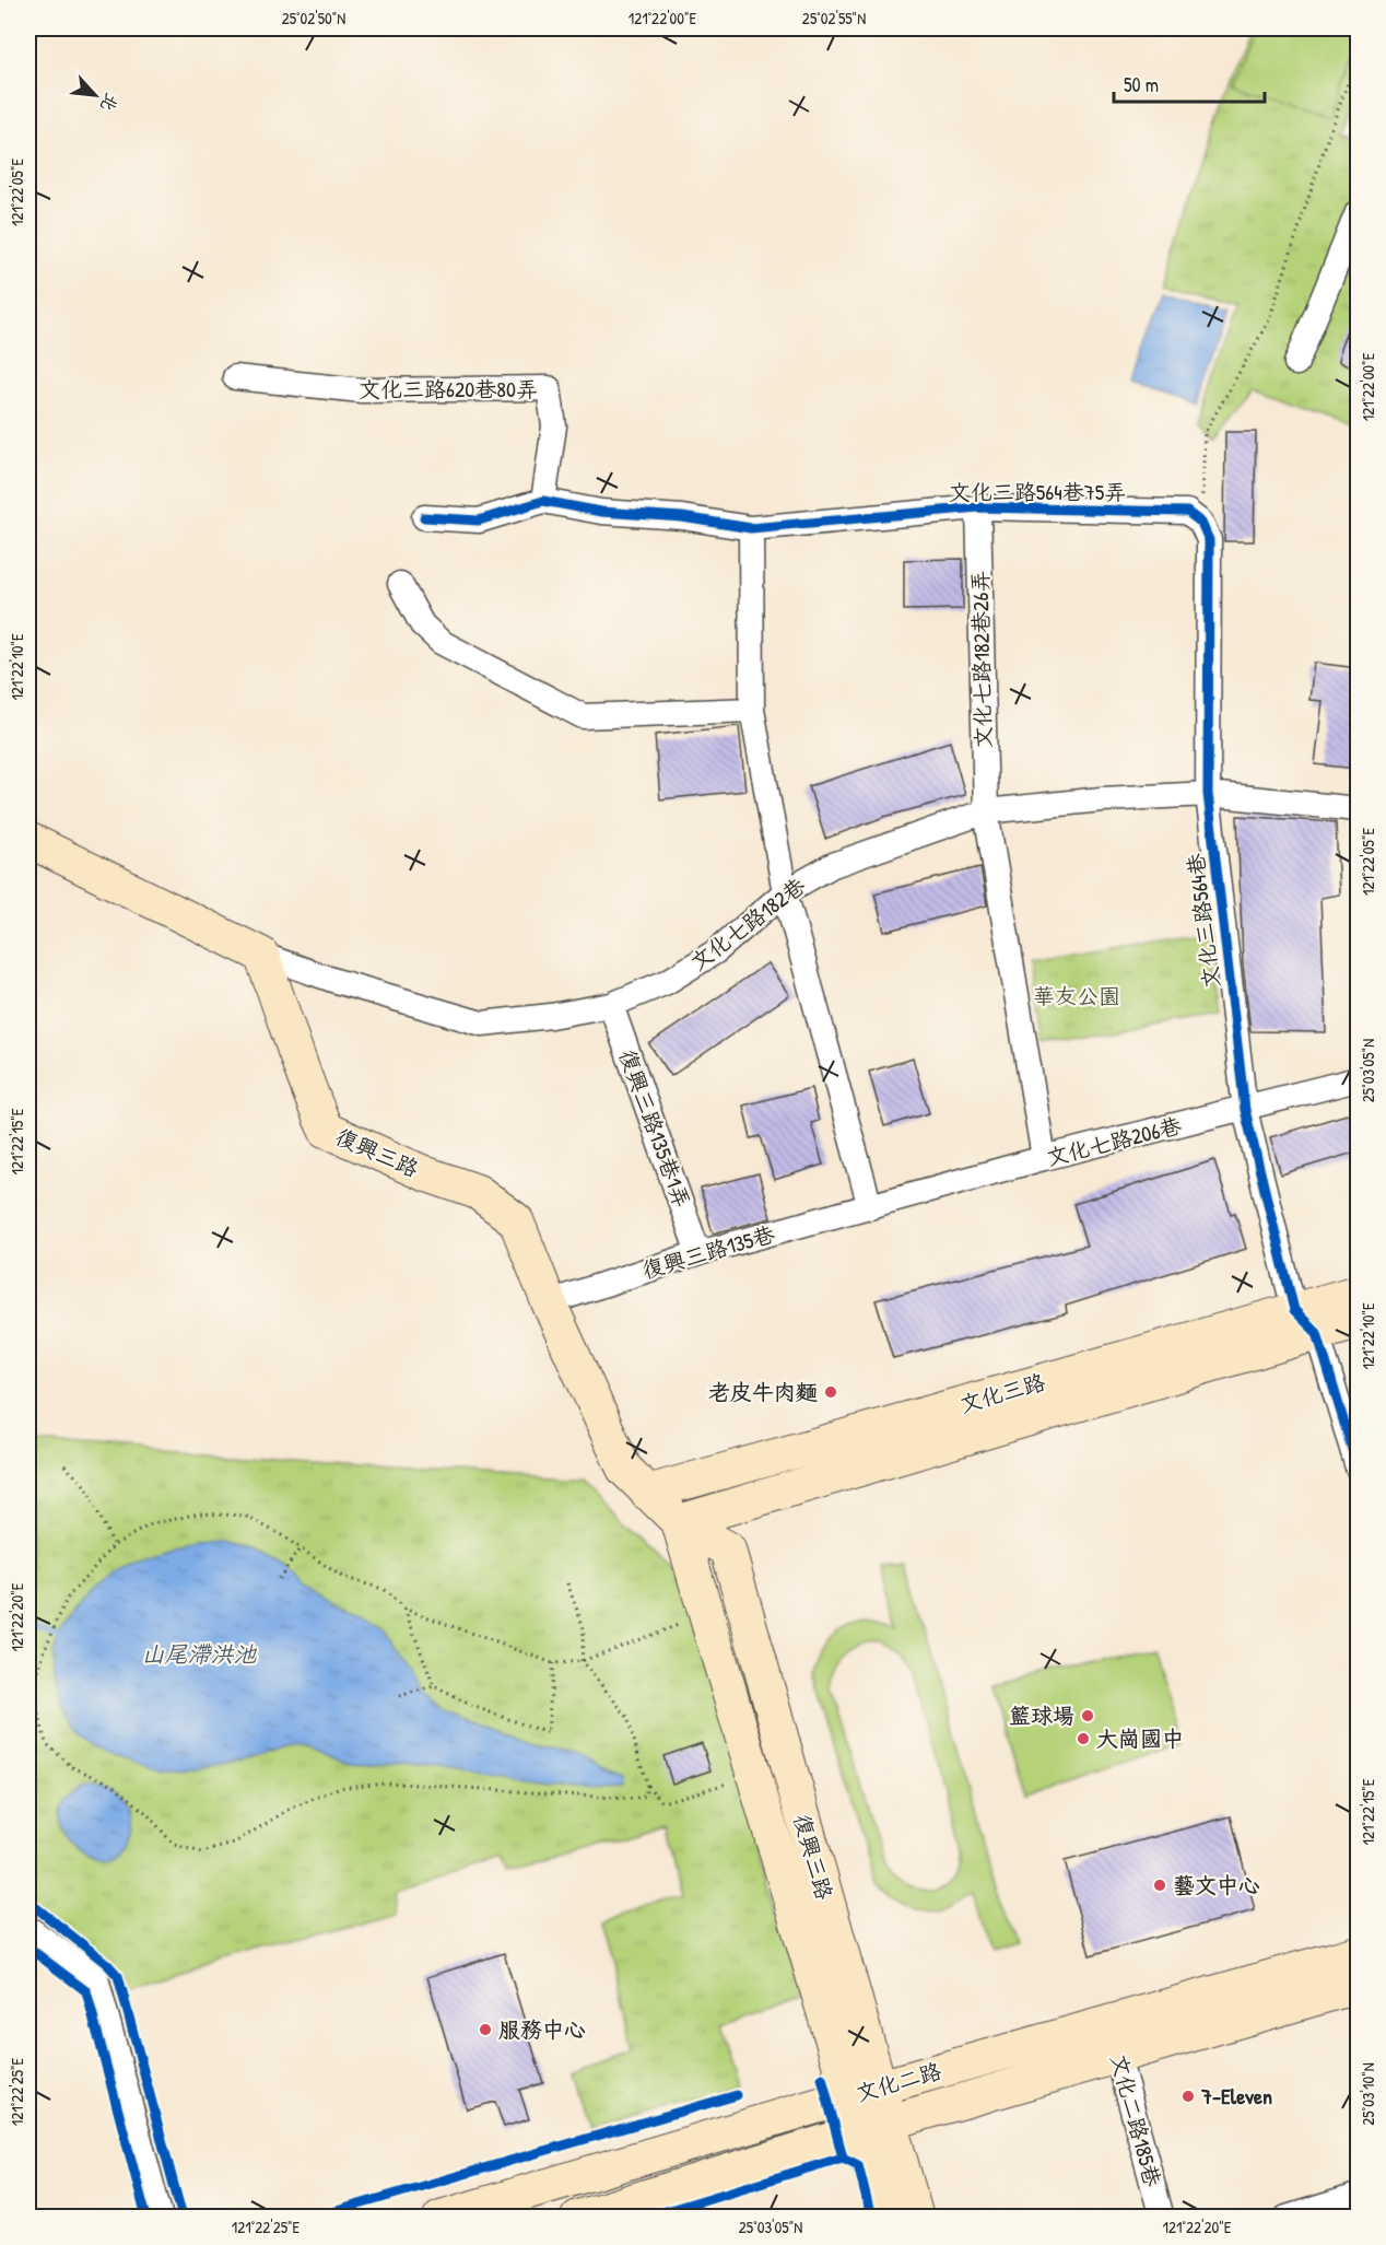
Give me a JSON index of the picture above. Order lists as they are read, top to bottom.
{
  "streets": {
    "street": [
      "文化三路620巷80弄",
      "文化三路564巷75弄",
      "文化七路182巷26弄",
      "文化三路564巷",
      "文化七路182巷",
      "復興三路135巷1弄",
      "文化七路206巷",
      "復興三路",
      "復興三路135巷",
      "文化三路",
      "文化二路",
      "文化二路185巷"
    ]
  },
  "crossings": [
    ["文化三路564巷75弄", "文化七路182巷26弄"],
    ["文化三路564巷75弄", "文化三路564巷"],
    ["文化七路182巷26弄", "文化七路182巷"],
    ["文化七路182巷26弄", "文化七路206巷"],
    ["文化三路564巷", "文化七路182巷"],
    ["文化三路564巷", "文化七路206巷"],
    ["文化三路564巷", "文化三路"],
    ["文化七路182巷", "復興三路135巷1弄"],
    ["文化七路182巷", "復興三路"],
    ["復興三路135巷1弄", "復興三路135巷"],
    ["文化七路206巷", "復興三路135巷"],
    ["復興三路", "復興三路135巷"],
    ["復興三路", "文化三路"],
    ["復興三路", "文化二路"],
    ["文化二路", "文化二路185巷"]
  ],
  "water": ["山尾滯洪池"],
  "parks": ["華友公園"],
  "places": [
    "老皮牛肉麵",
    "籃球場",
    "大崗國中",
    "藝文中心",
    "服務中心",
    "7-Eleven"
  ],
  "scale_bar": "50 m",
  "north": "bottom right",
  "coordinates": [
    "25°02'50\"N",
    "121°22'00\"E",
    "25°02'55\"N",
    "121°22'05\"E",
    "121°22'10\"E",
    "25°03'05\"N",
    "121°22'15\"E",
    "121°22'20\"E",
    "121°22'25\"E",
    "25°03'10\"N"
  ]
}
